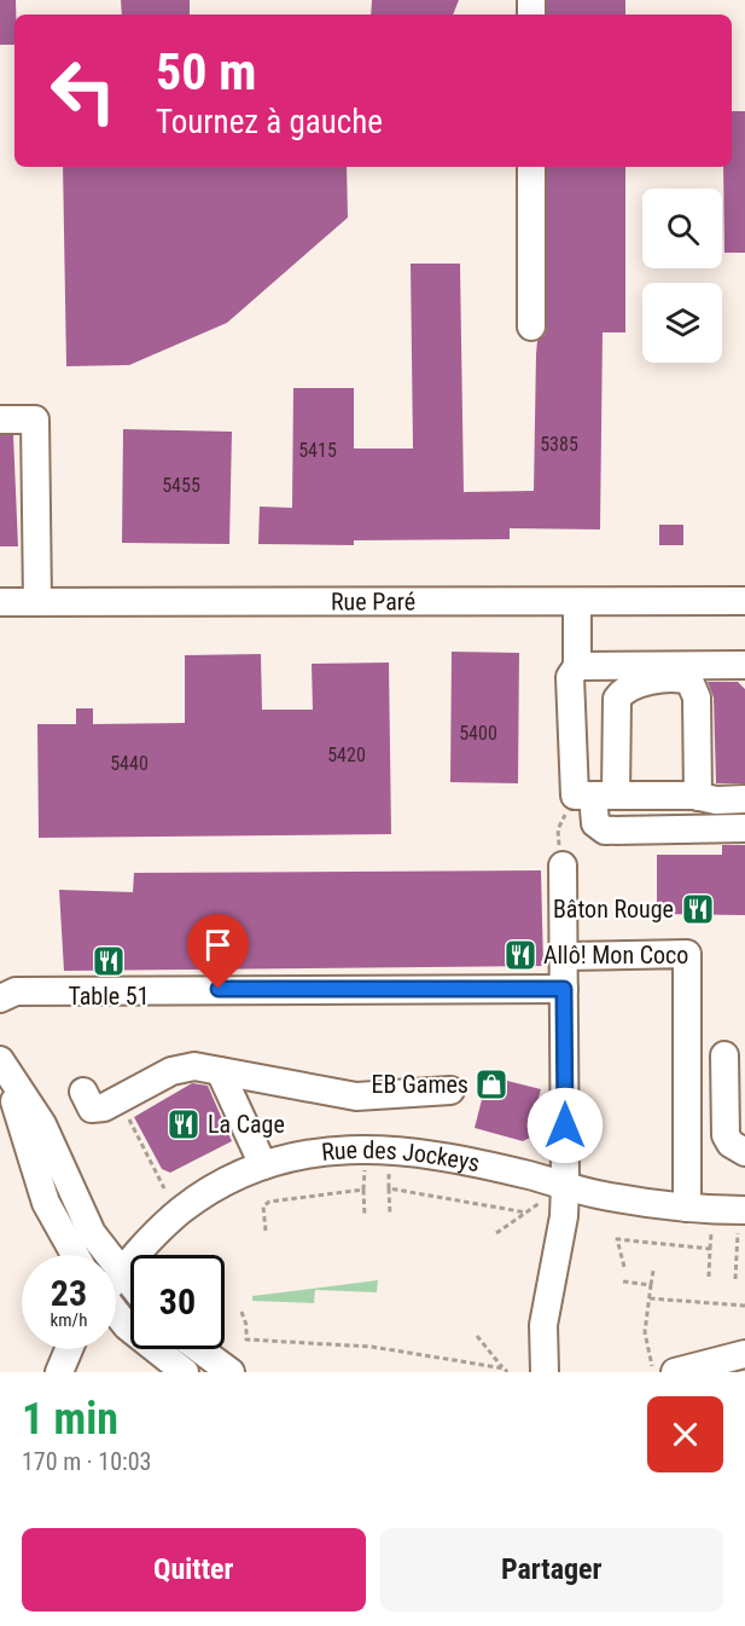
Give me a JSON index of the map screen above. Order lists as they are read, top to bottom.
{
  "streets": {
    "street": ["Rue Paré", "Rue des Jockeys"]
  },
  "places": {
    "restaurant": [
      "Bâton Rouge",
      "Allô! Mon Coco",
      "Table 51",
      "La Cage"
    ],
    "shop": ["EB Games"]
  },
  "house_numbers": [
    "5385",
    "5415",
    "5455",
    "5400",
    "5420",
    "5440"
  ],
  "page": {
    "turn": ["50 m", "Tournez à gauche"],
    "speed": "23 km/h",
    "limit": "30",
    "heading": ["1 min", "170 m · 10:03"],
    "buttons": ["Quitter", "Partager"]
  }
}
